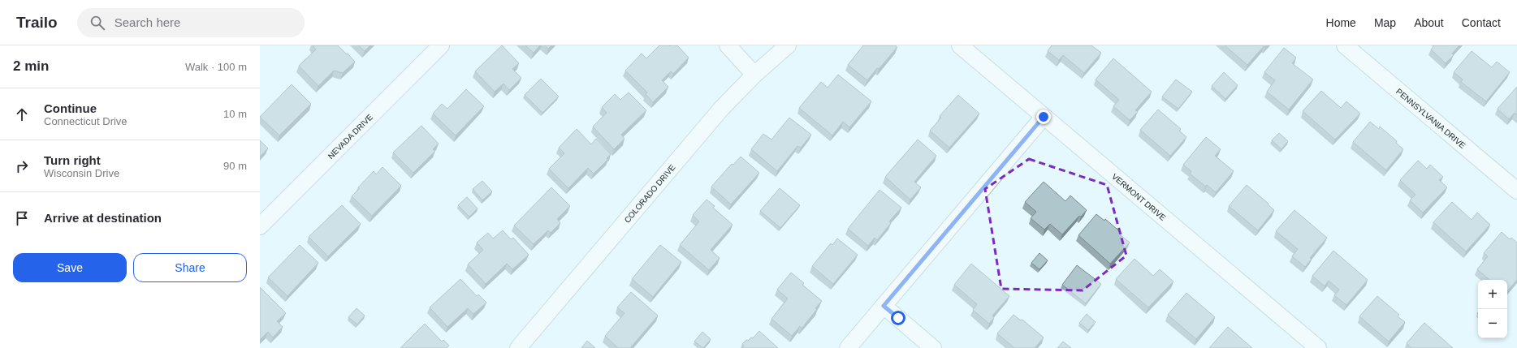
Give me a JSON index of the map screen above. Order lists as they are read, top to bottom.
{
  "streets": {
    "street": [
      "PENNSYLVANIA DRIVE",
      "NEVADA DRIVE",
      "COLORADO DRIVE",
      "VERMONT DRIVE"
    ]
  },
  "page": {
    "header": "Trailo",
    "search": "Search here",
    "nav": [
      "Home",
      "Map",
      "About",
      "Contact"
    ],
    "heading": ["2 min", "Walk · 100 m"],
    "list": [
      ["Continue", "Connecticut Drive", "10 m"],
      ["Turn right", "Wisconsin Drive", "90 m"],
      "Arrive at destination"
    ],
    "buttons": ["Save", "Share"],
    "map_buttons": ["+", "−"]
  }
}
